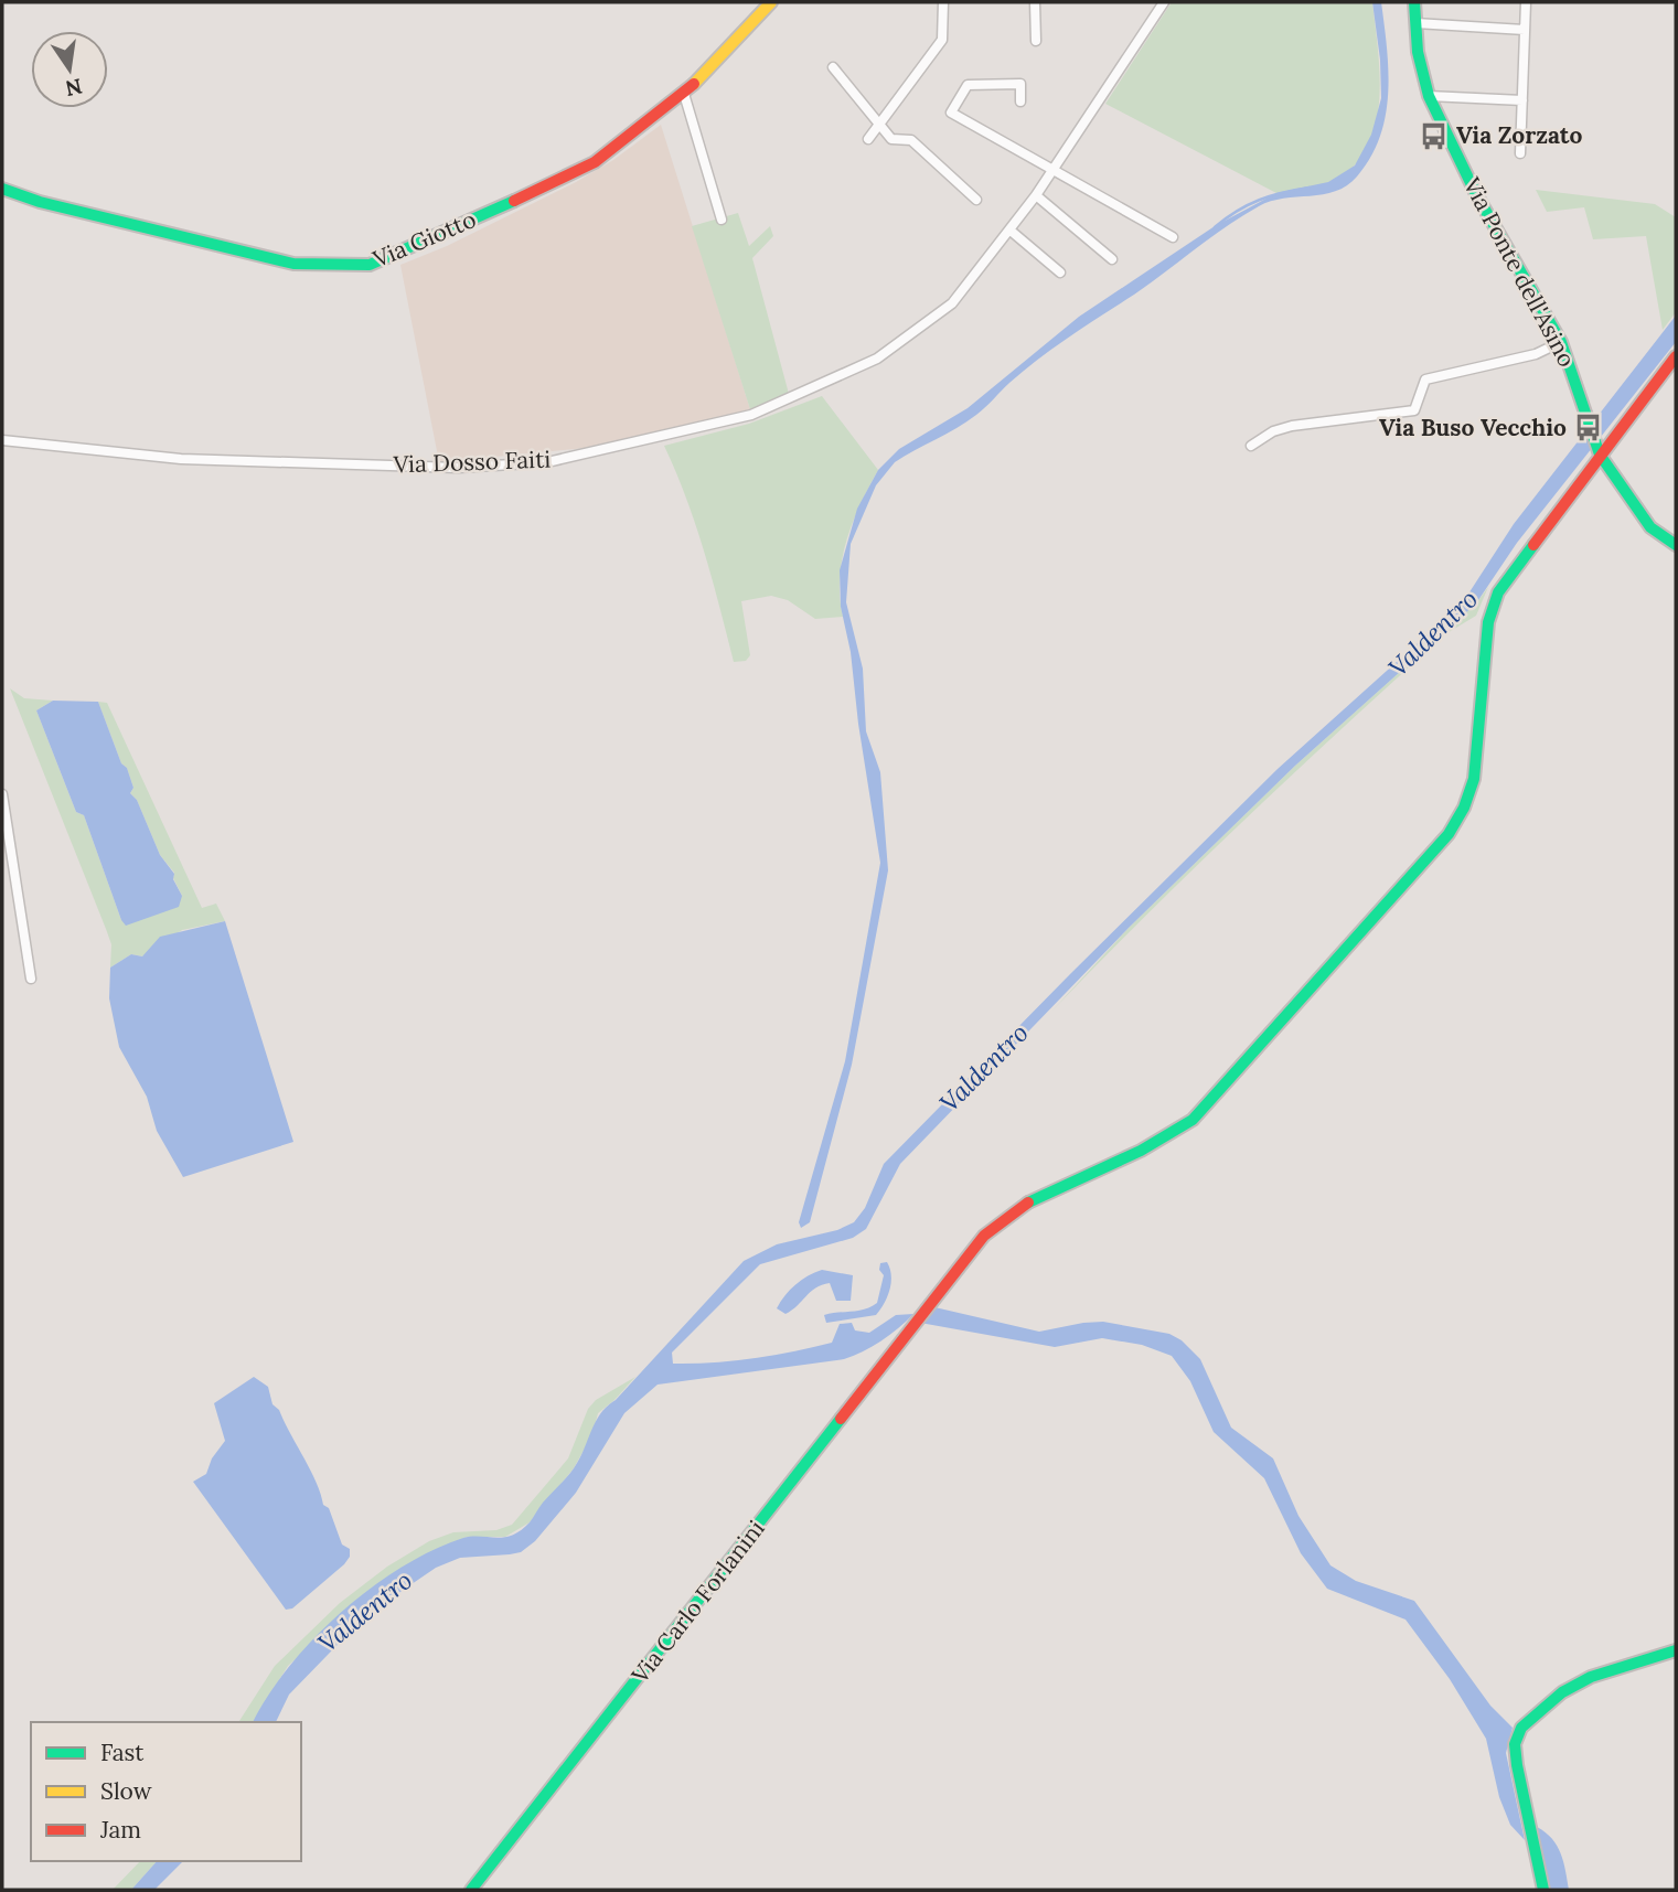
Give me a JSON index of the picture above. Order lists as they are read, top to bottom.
{
  "streets": {
    "main road": ["Via Giotto", "Via Ponte dell'Asino", "Via Carlo Forlanini"],
    "street": ["Via Dosso Faiti"]
  },
  "crossings": [
    ["Via Ponte dell'Asino", "Via Carlo Forlanini"]
  ],
  "water": ["Valdentro"],
  "places": {
    "bus stop": ["Via Zorzato", "Via Buso Vecchio"]
  },
  "legend": ["Fast", "Slow", "Jam"],
  "north": "bottom"
}
